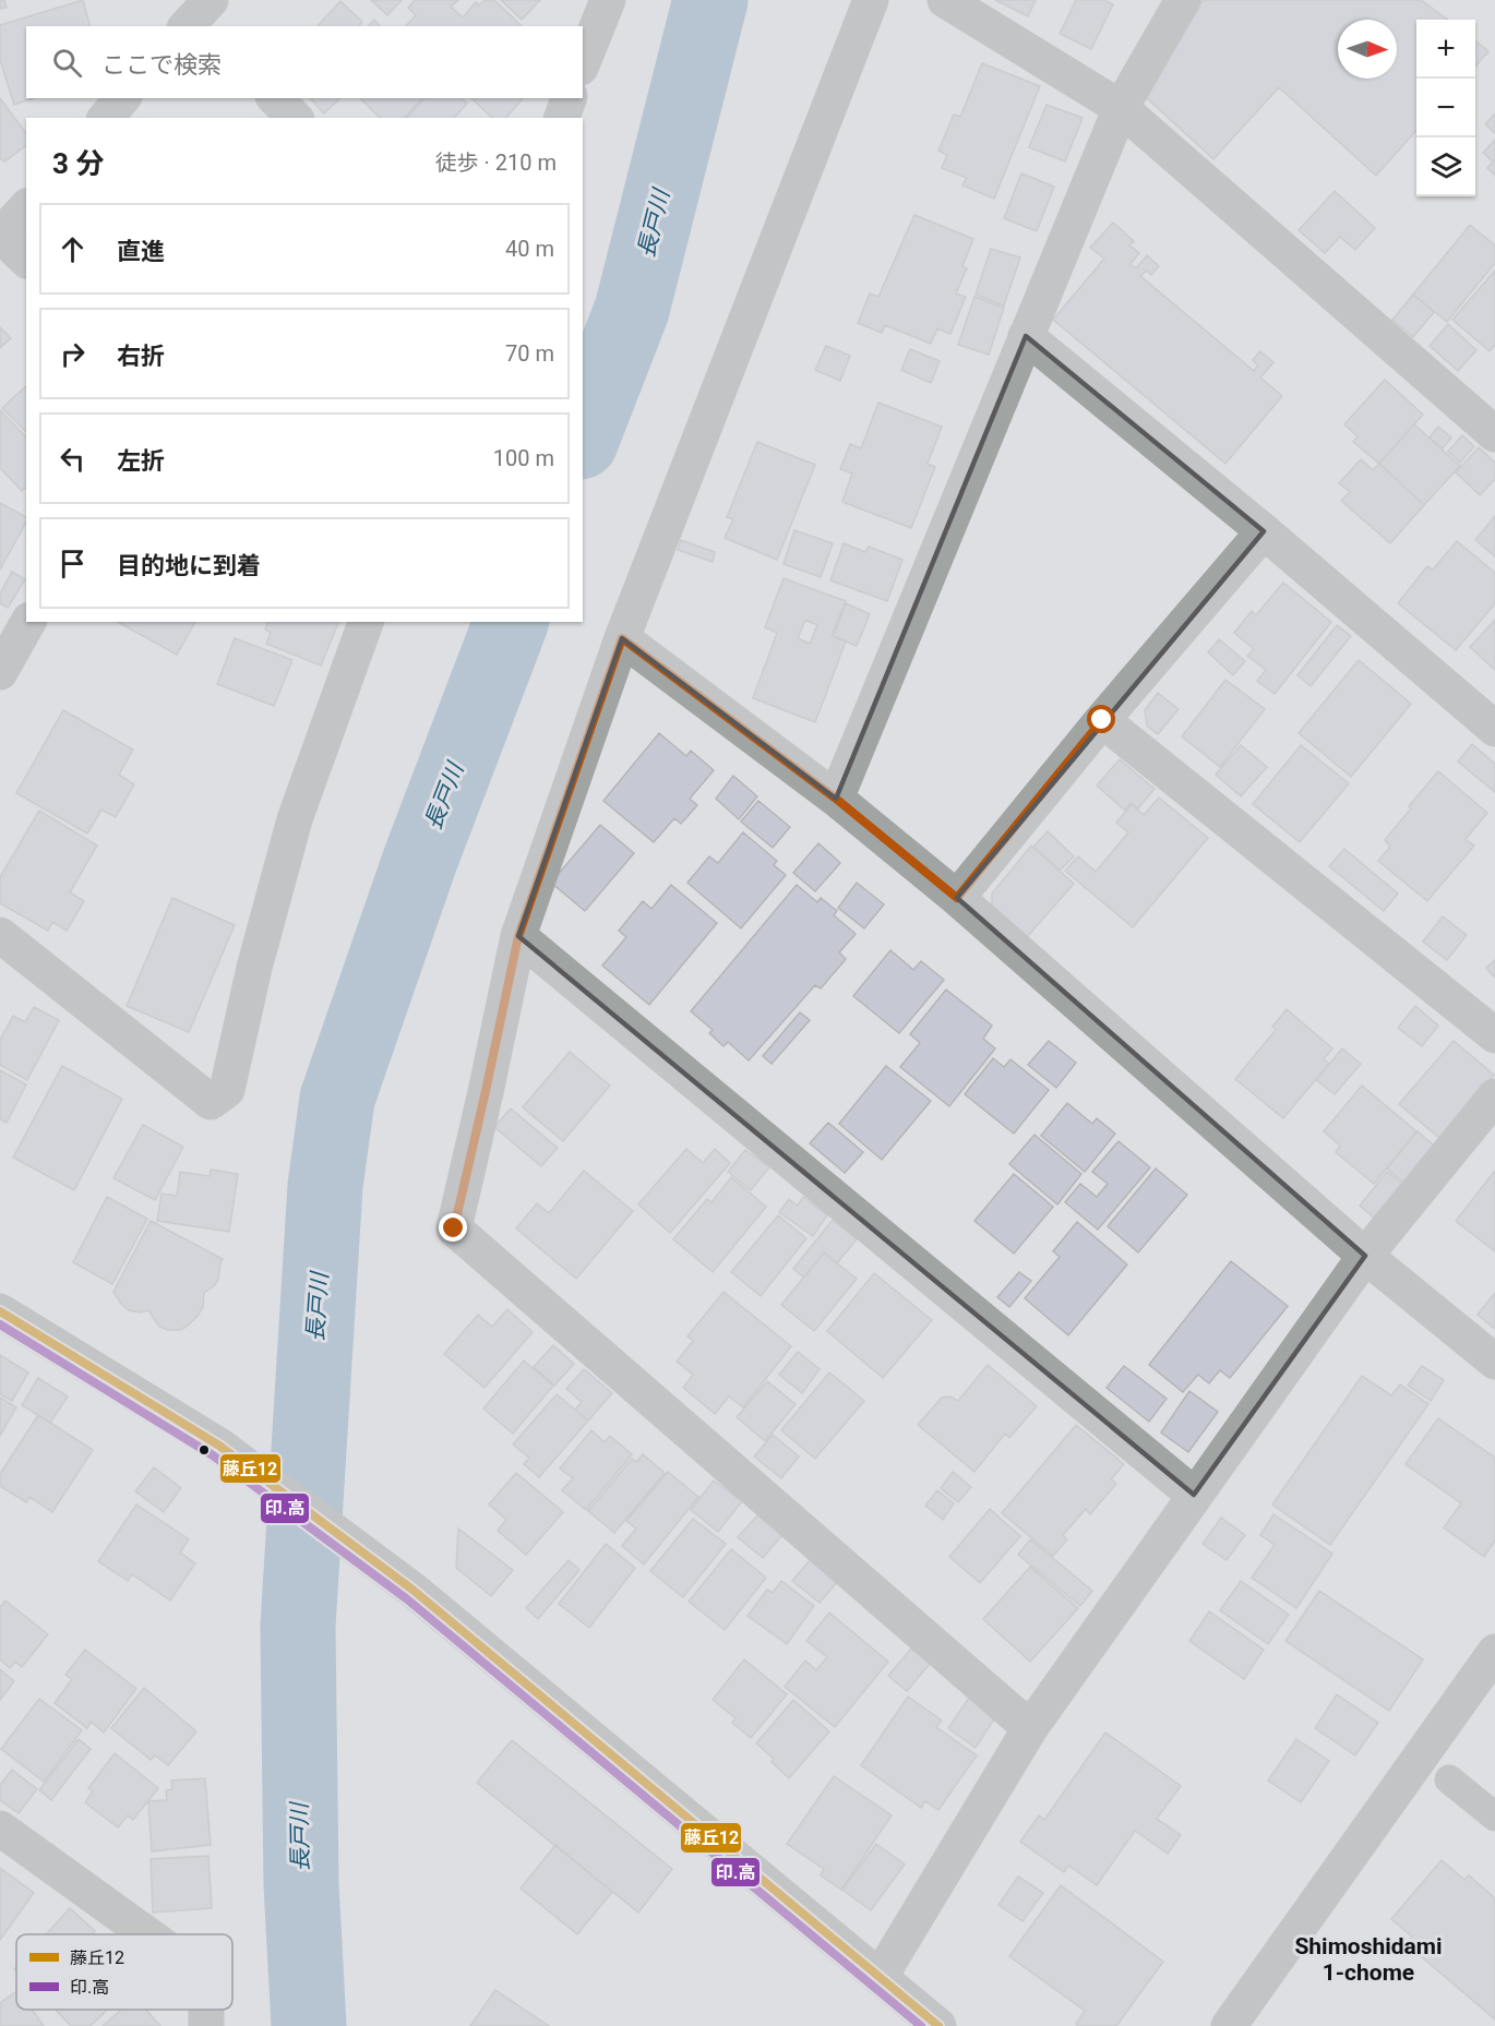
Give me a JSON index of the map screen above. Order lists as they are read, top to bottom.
{
  "districts": ["Shimoshidami 1-chome"],
  "water": ["長戸川"],
  "lines": ["transit line 藤丘12", "transit line 印.高"],
  "legend": ["藤丘12", "印.高"],
  "north": "right",
  "page": {
    "map_buttons": ["+", "−"],
    "search": "ここで検索",
    "heading": ["3 分", "徒歩 · 210 m"],
    "list": [
      ["直進", "40 m"],
      ["右折", "70 m"],
      ["左折", "100 m"],
      "目的地に到着"
    ]
  }
}
